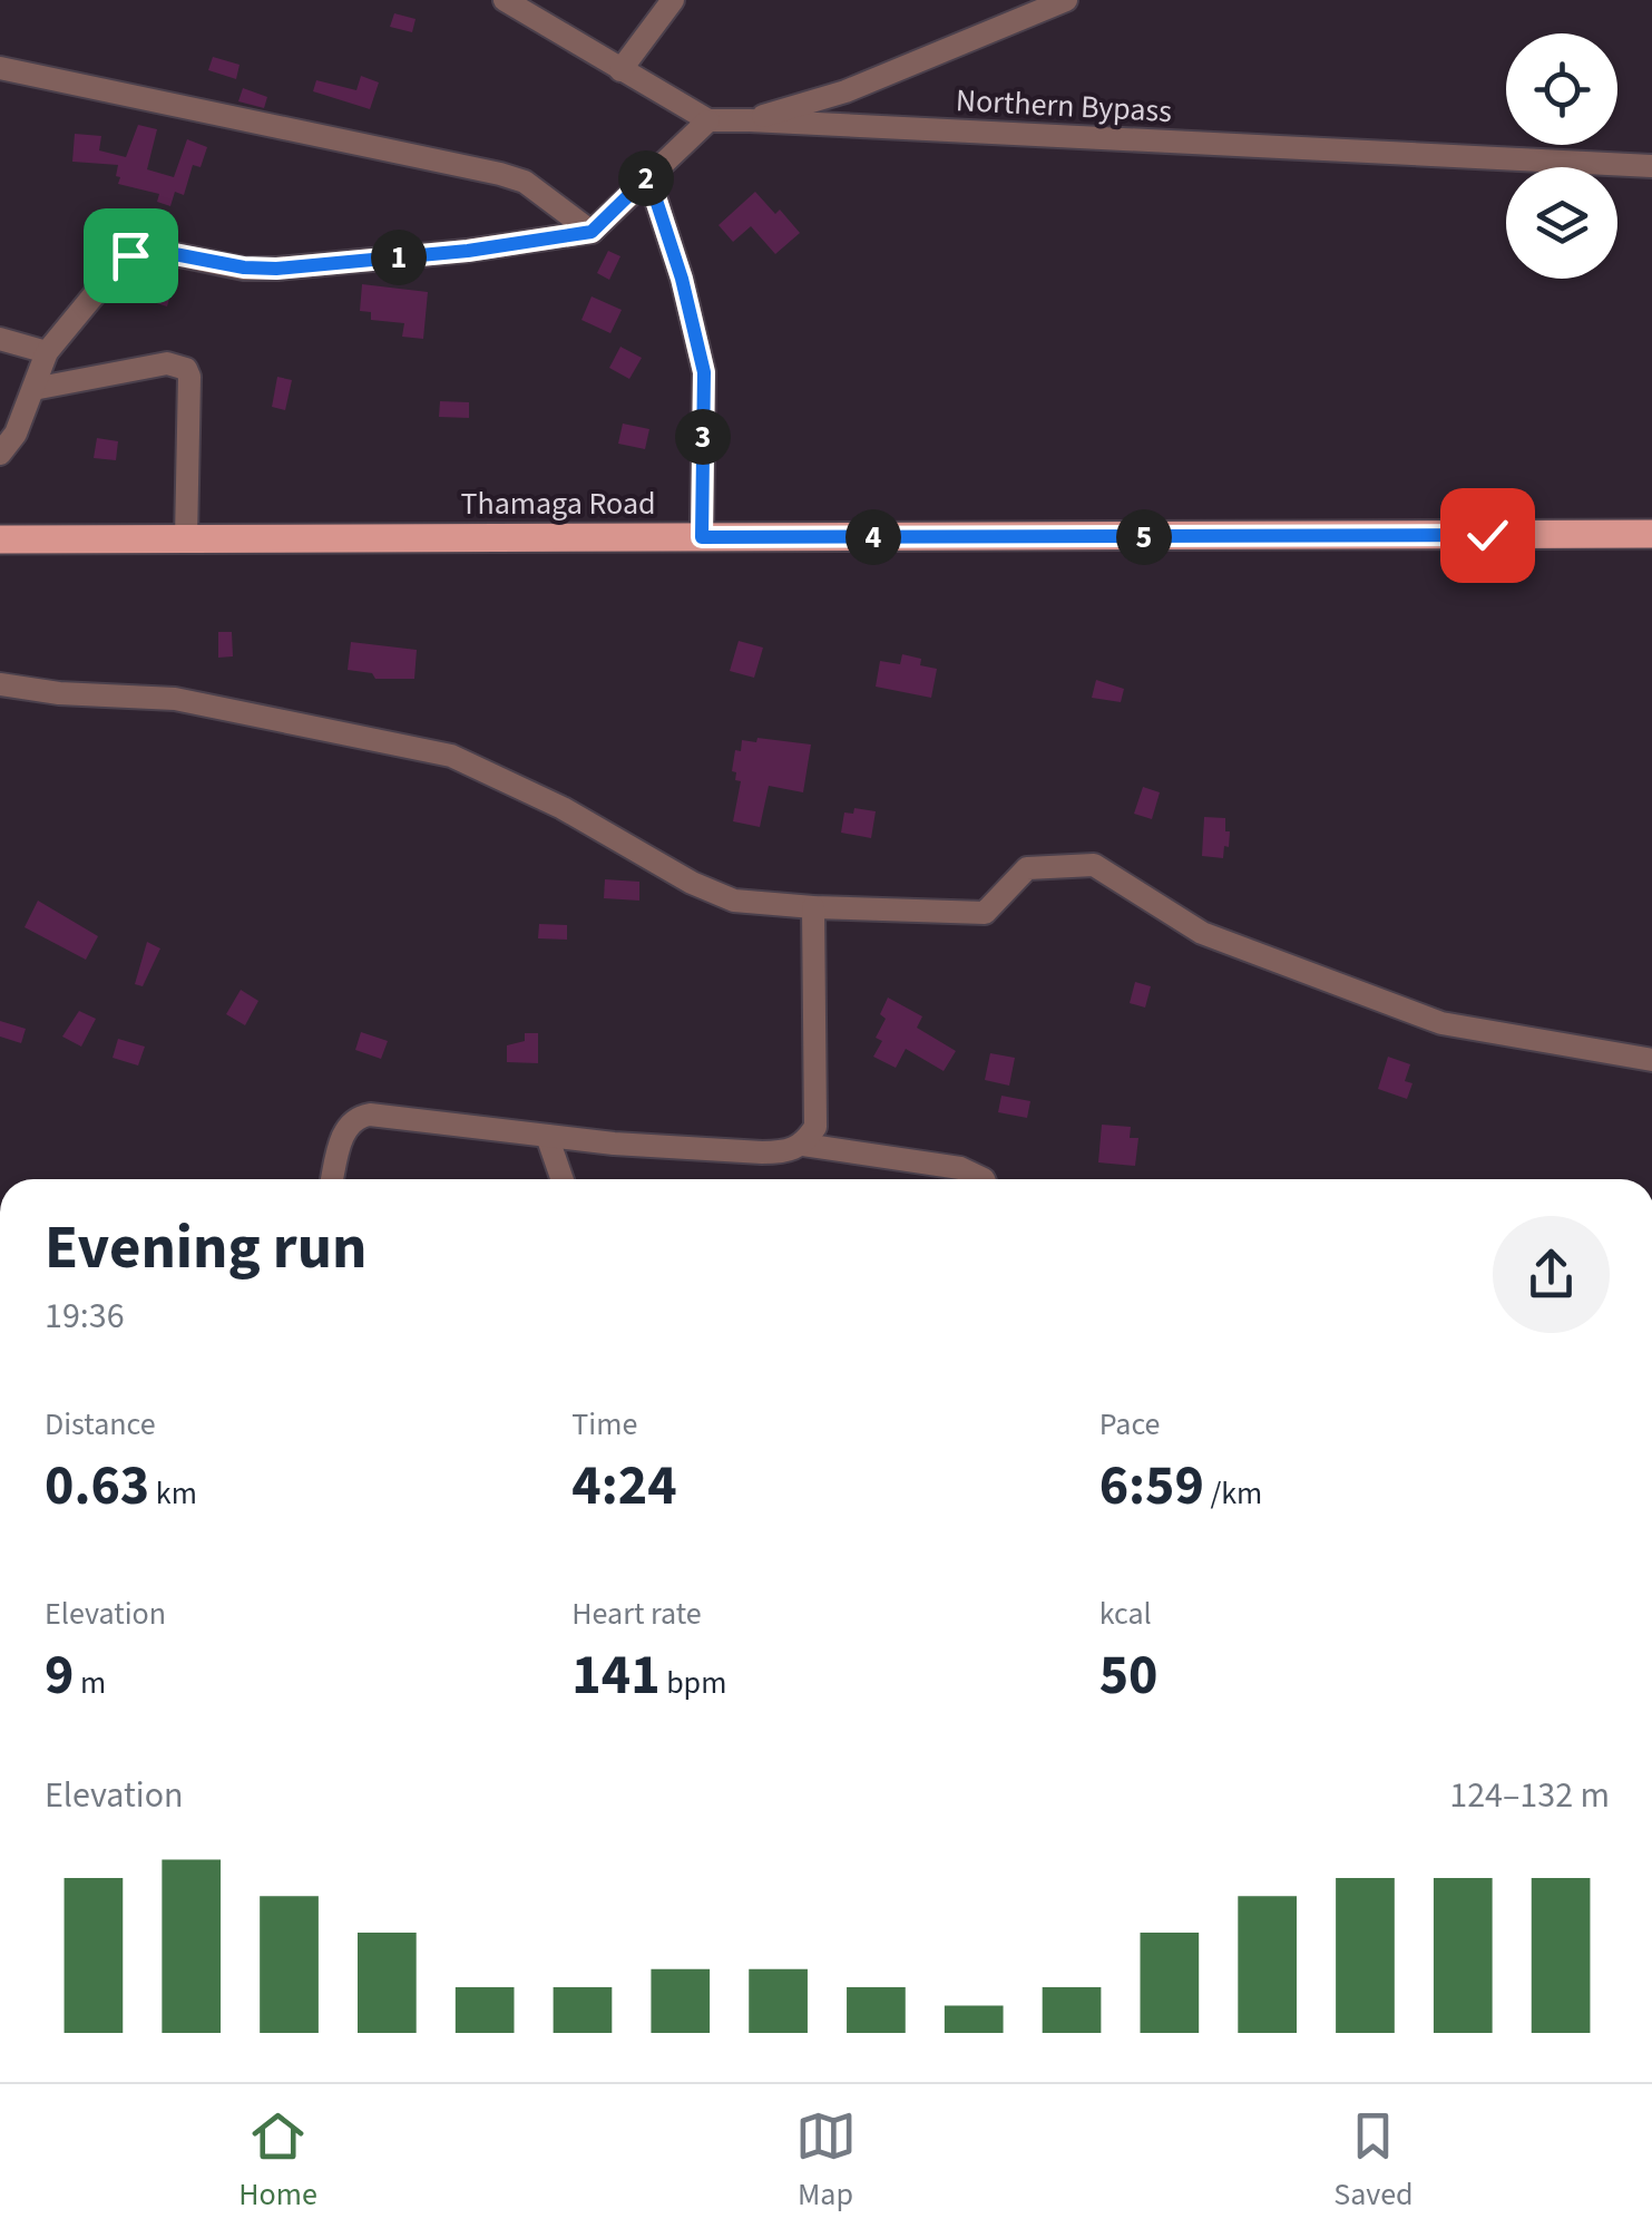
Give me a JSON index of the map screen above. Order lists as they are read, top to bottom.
{
  "streets": {
    "main road": ["Thamaga Road"],
    "street": ["Northern Bypass"]
  },
  "page": {
    "pins": [
      "2",
      "1",
      "3",
      "4",
      "5"
    ],
    "heading": ["Evening run", "19:36"],
    "stats": [
      ["Distance", "0.63 km"],
      ["Time", "4:24"],
      ["Pace", "6:59 /km"],
      ["Elevation", "9 m"],
      ["Heart rate", "141 bpm"],
      ["kcal", "50"]
    ],
    "chart": ["Elevation", "124–132 m"],
    "tabs": ["Home", "Map", "Saved"]
  }
}
